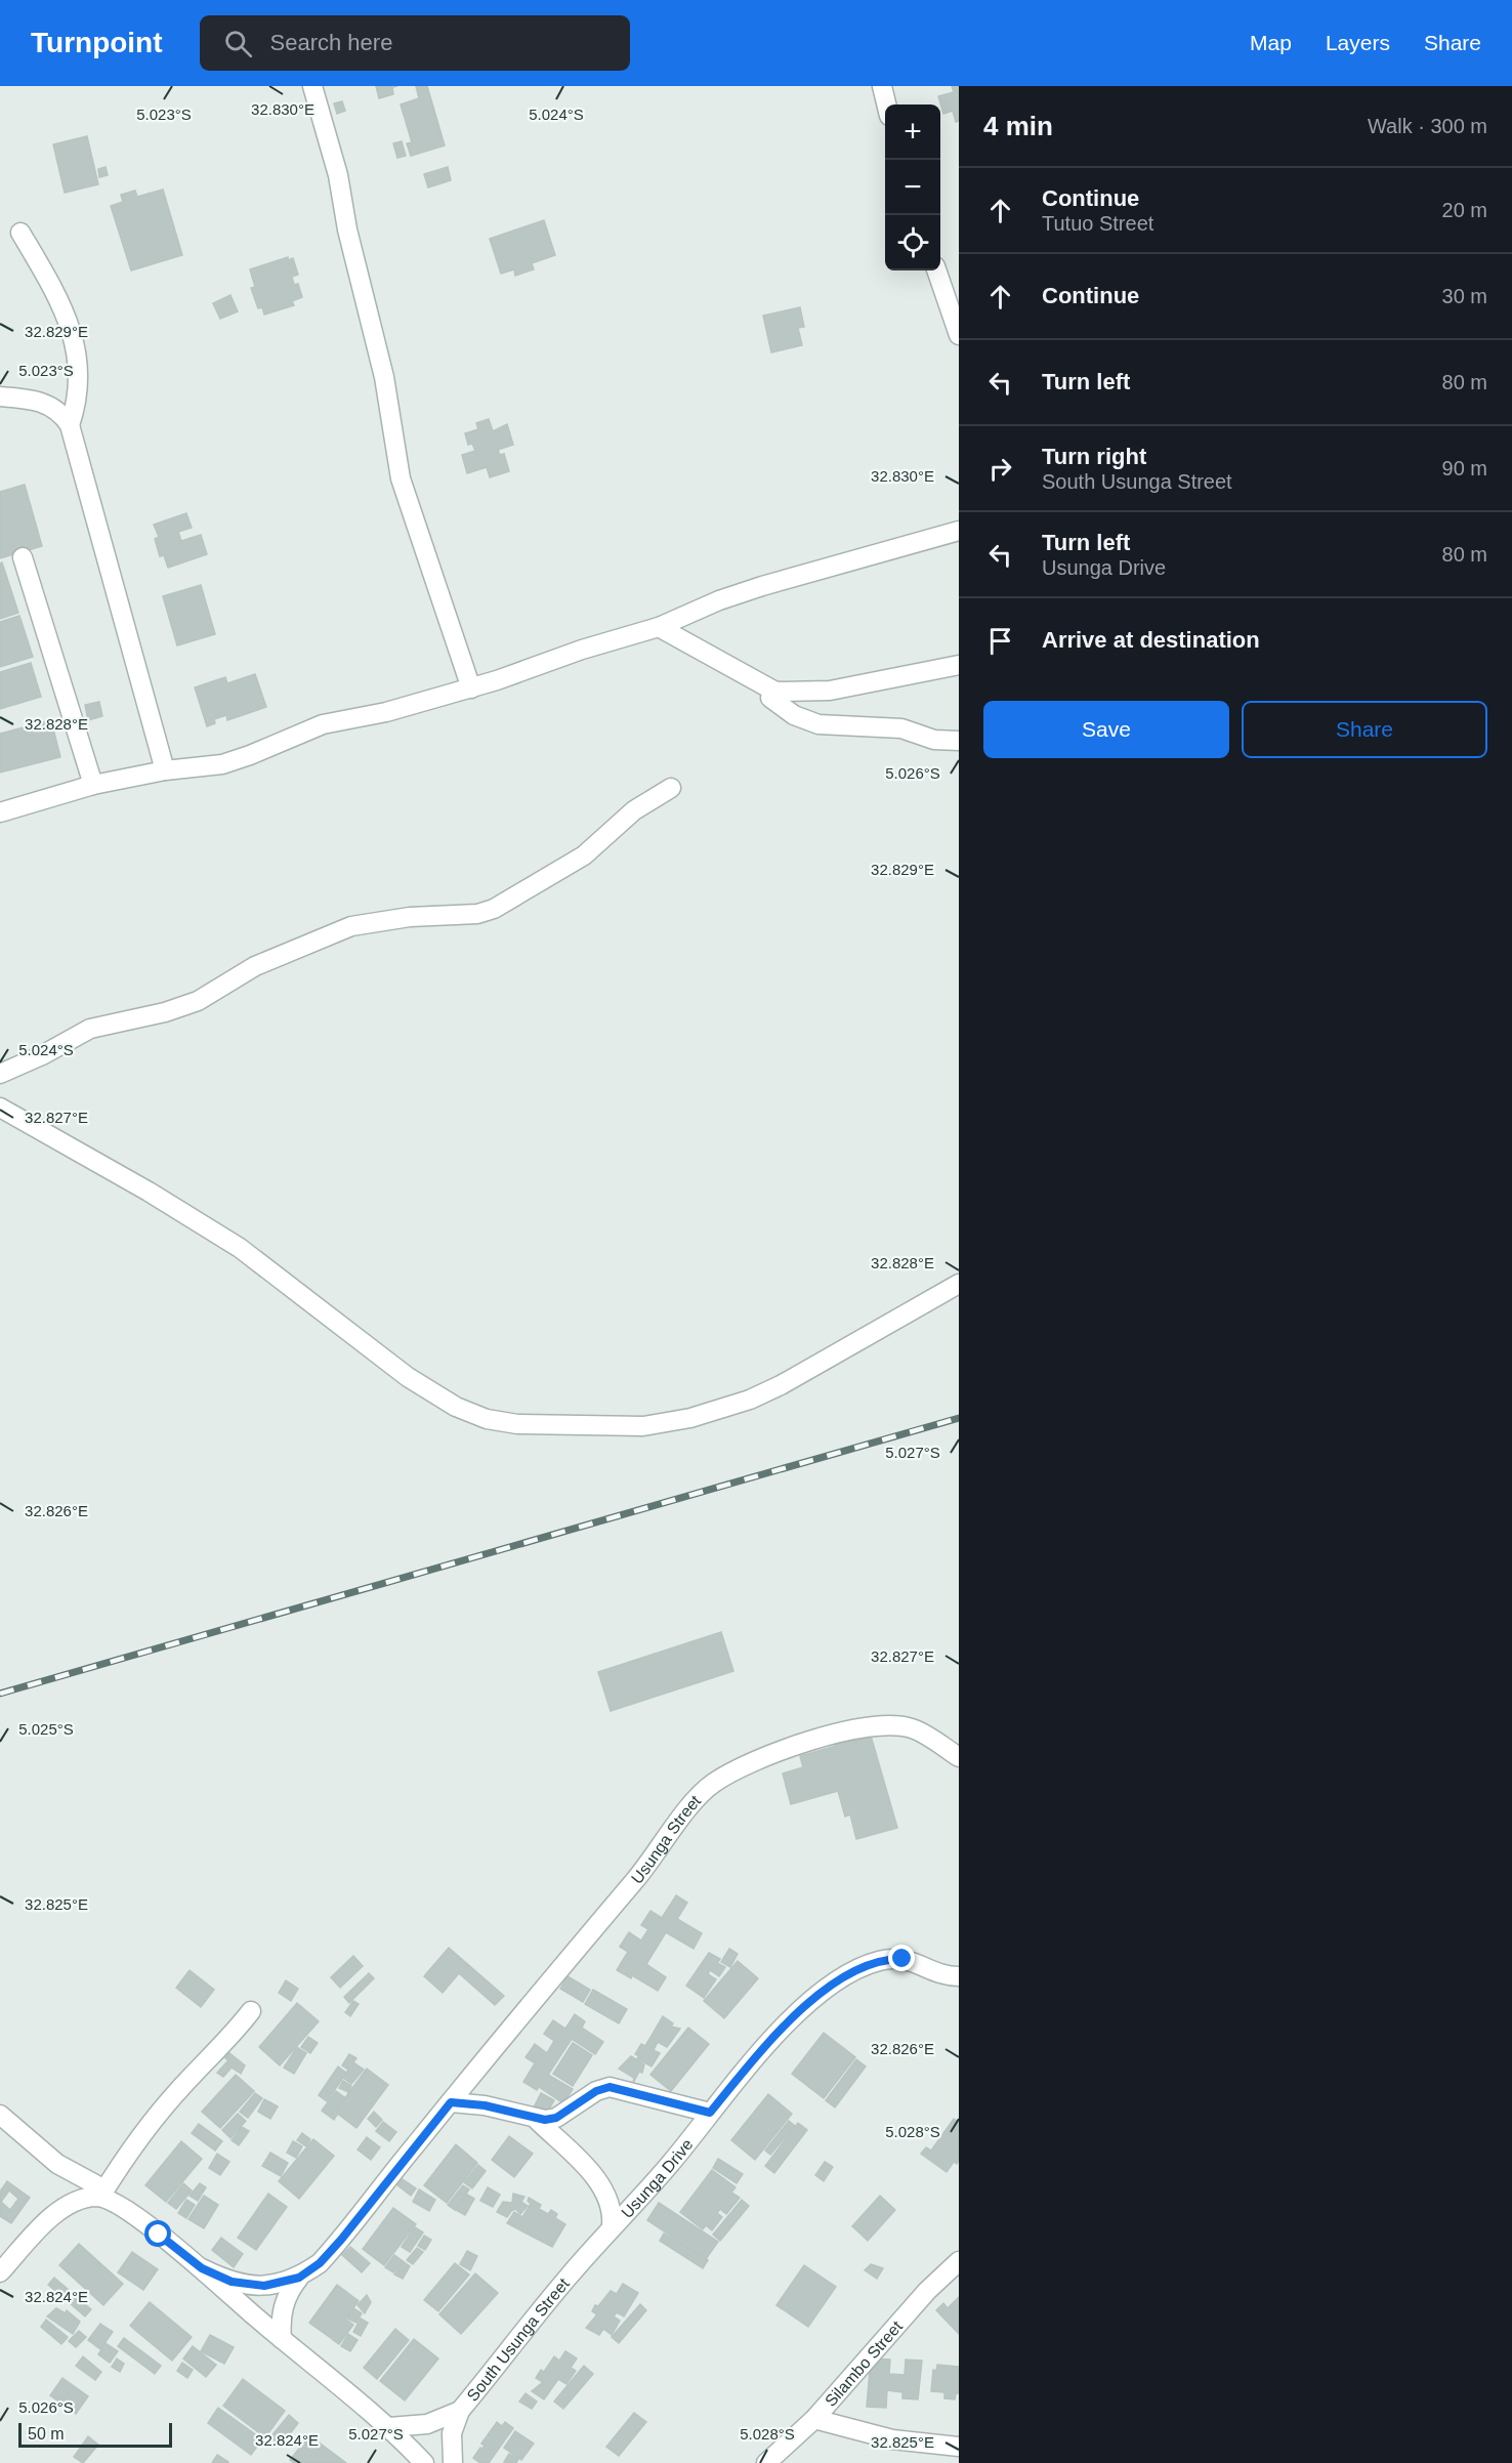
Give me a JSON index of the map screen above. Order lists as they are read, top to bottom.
{
  "streets": {
    "street": [
      "Usunga Street",
      "Usunga Drive",
      "South Usunga Street",
      "Silambo Street"
    ]
  },
  "crossings": [
    ["Usunga Drive", "South Usunga Street"]
  ],
  "scale_bar": "50 m",
  "page": {
    "header": "Turnpoint",
    "search": "Search here",
    "nav": ["Map", "Layers", "Share"],
    "heading": ["4 min", "Walk · 300 m"],
    "map_buttons": ["+", "−"],
    "list": [
      ["Continue", "Tutuo Street", "20 m"],
      ["Continue", "30 m"],
      ["Turn left", "80 m"],
      ["Turn right", "South Usunga Street", "90 m"],
      ["Turn left", "Usunga Drive", "80 m"],
      "Arrive at destination"
    ],
    "buttons": ["Save", "Share"],
    "scale": "50 m"
  },
  "coordinates": [
    "32.830°E",
    "5.023°S",
    "5.024°S",
    "32.829°E",
    "32.828°E",
    "5.026°S",
    "32.827°E",
    "5.027°S",
    "32.826°E",
    "5.025°S",
    "32.825°E",
    "5.028°S",
    "32.824°E"
  ]
}
